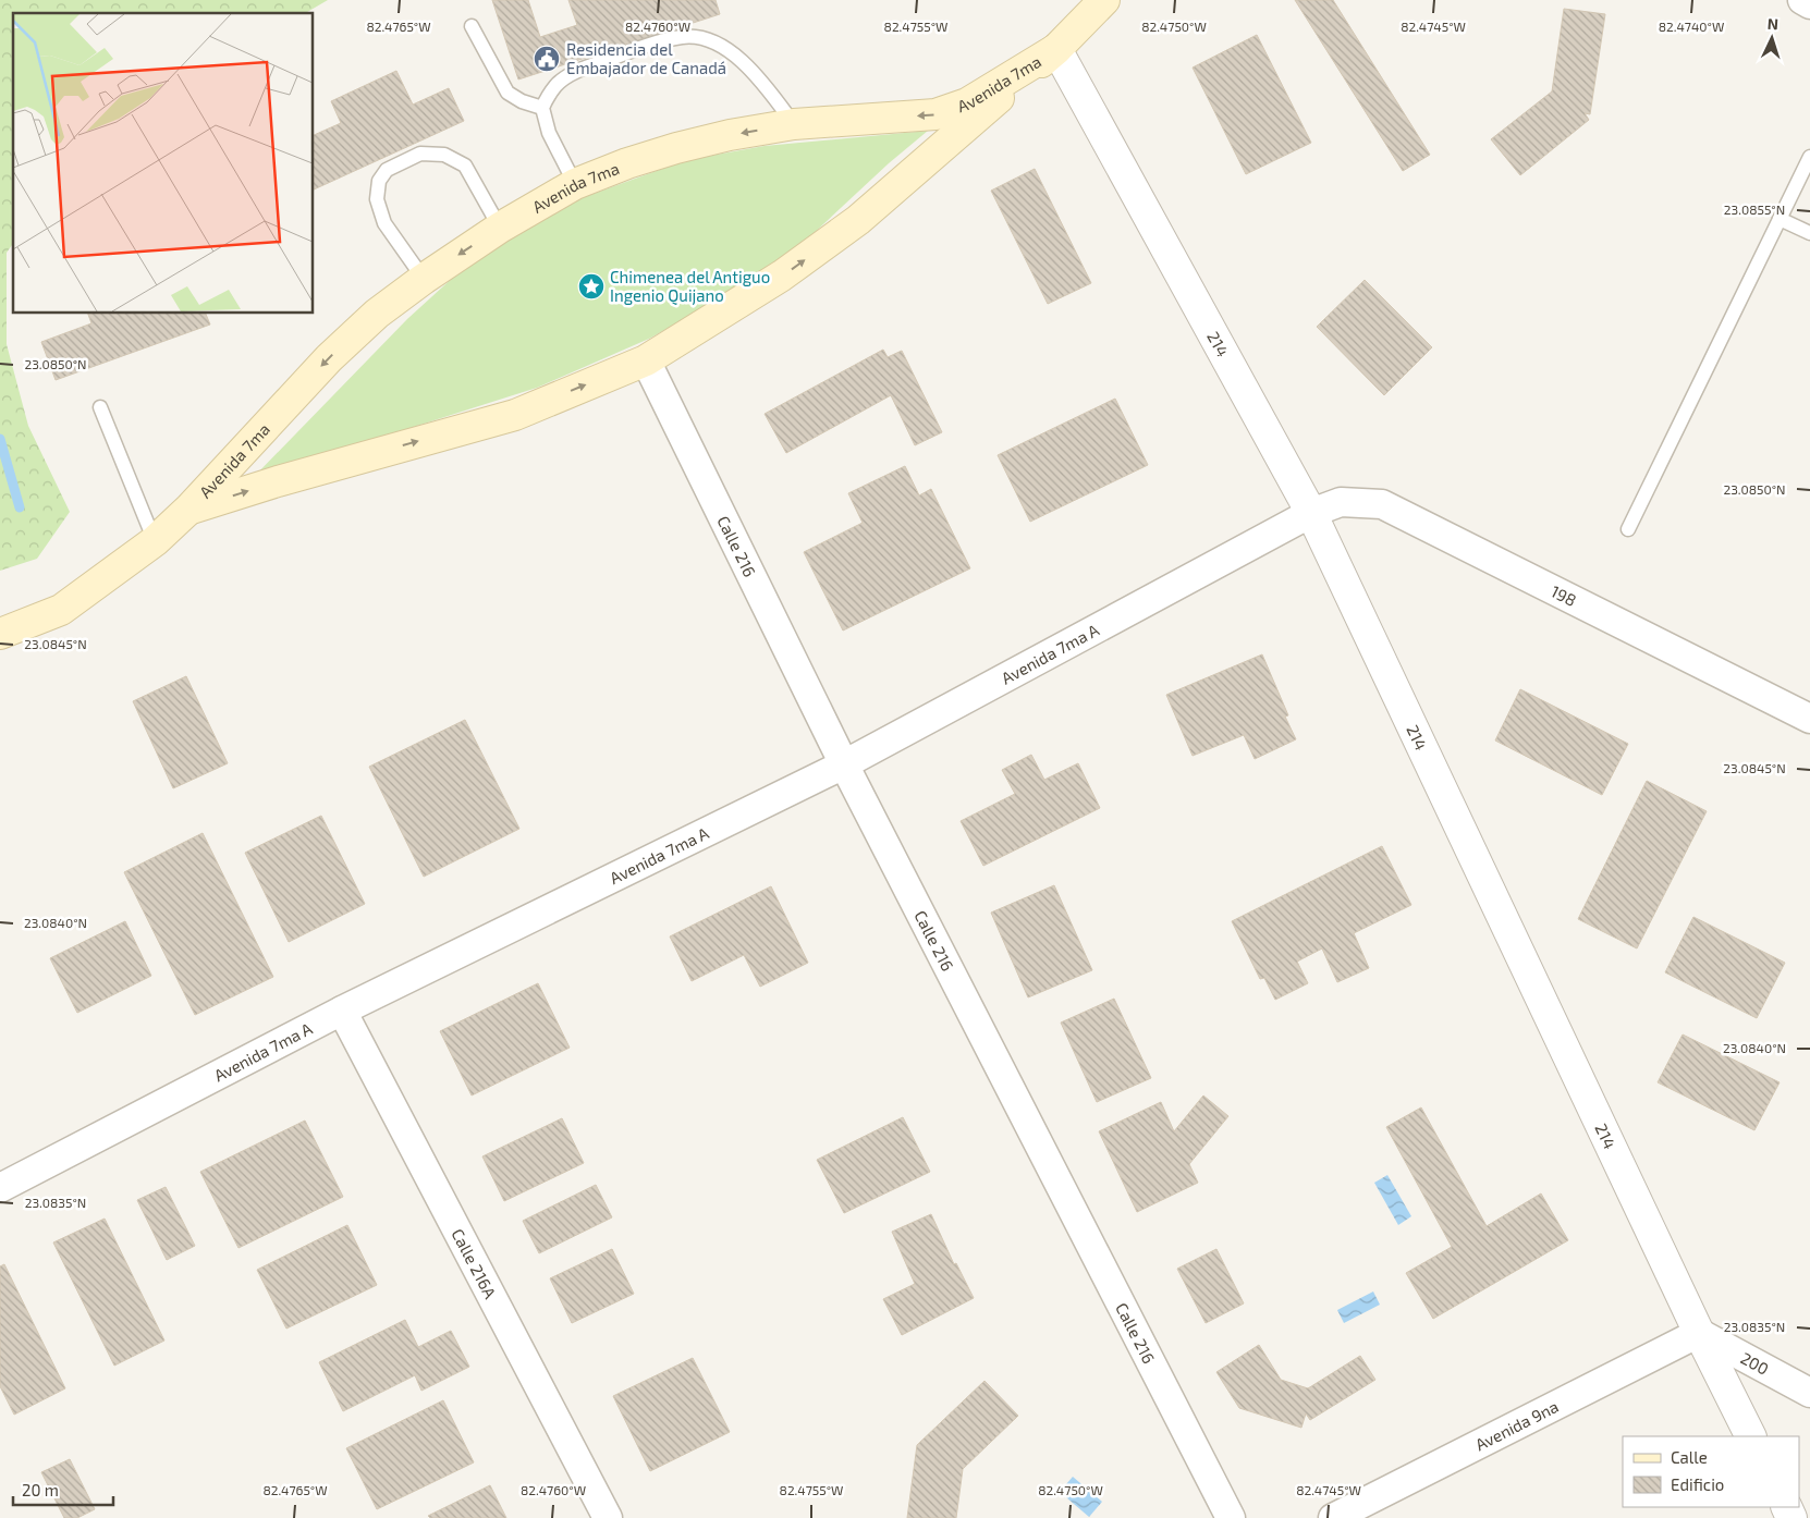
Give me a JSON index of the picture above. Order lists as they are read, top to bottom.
{
  "streets": {
    "main road": ["Avenida 7ma"],
    "street": [
      "214",
      "Calle 216",
      "198",
      "Avenida 7ma A",
      "Calle 216A",
      "200",
      "Avenida 9na"
    ]
  },
  "crossings": [
    ["Avenida 7ma", "214"],
    ["Avenida 7ma", "Calle 216"],
    ["214", "198"],
    ["214", "Avenida 7ma A"],
    ["214", "200"],
    ["214", "Avenida 9na"],
    ["Calle 216", "Avenida 7ma A"],
    ["198", "Avenida 7ma A"],
    ["Avenida 7ma A", "Calle 216A"],
    ["200", "Avenida 9na"]
  ],
  "places": {
    "public building": ["Residencia del Embajador de Canadá"],
    "place": ["Chimenea del Antiguo Ingenio Quijano"]
  },
  "legend": ["Calle", "Edificio"],
  "scale_bar": "20 m",
  "north": "top",
  "coordinates": [
    "82.4765°W",
    "82.4760°W",
    "82.4755°W",
    "82.4750°W",
    "82.4745°W",
    "82.4740°W",
    "23.0855°N",
    "23.0850°N",
    "23.0845°N",
    "23.0840°N",
    "23.0835°N"
  ]
}
